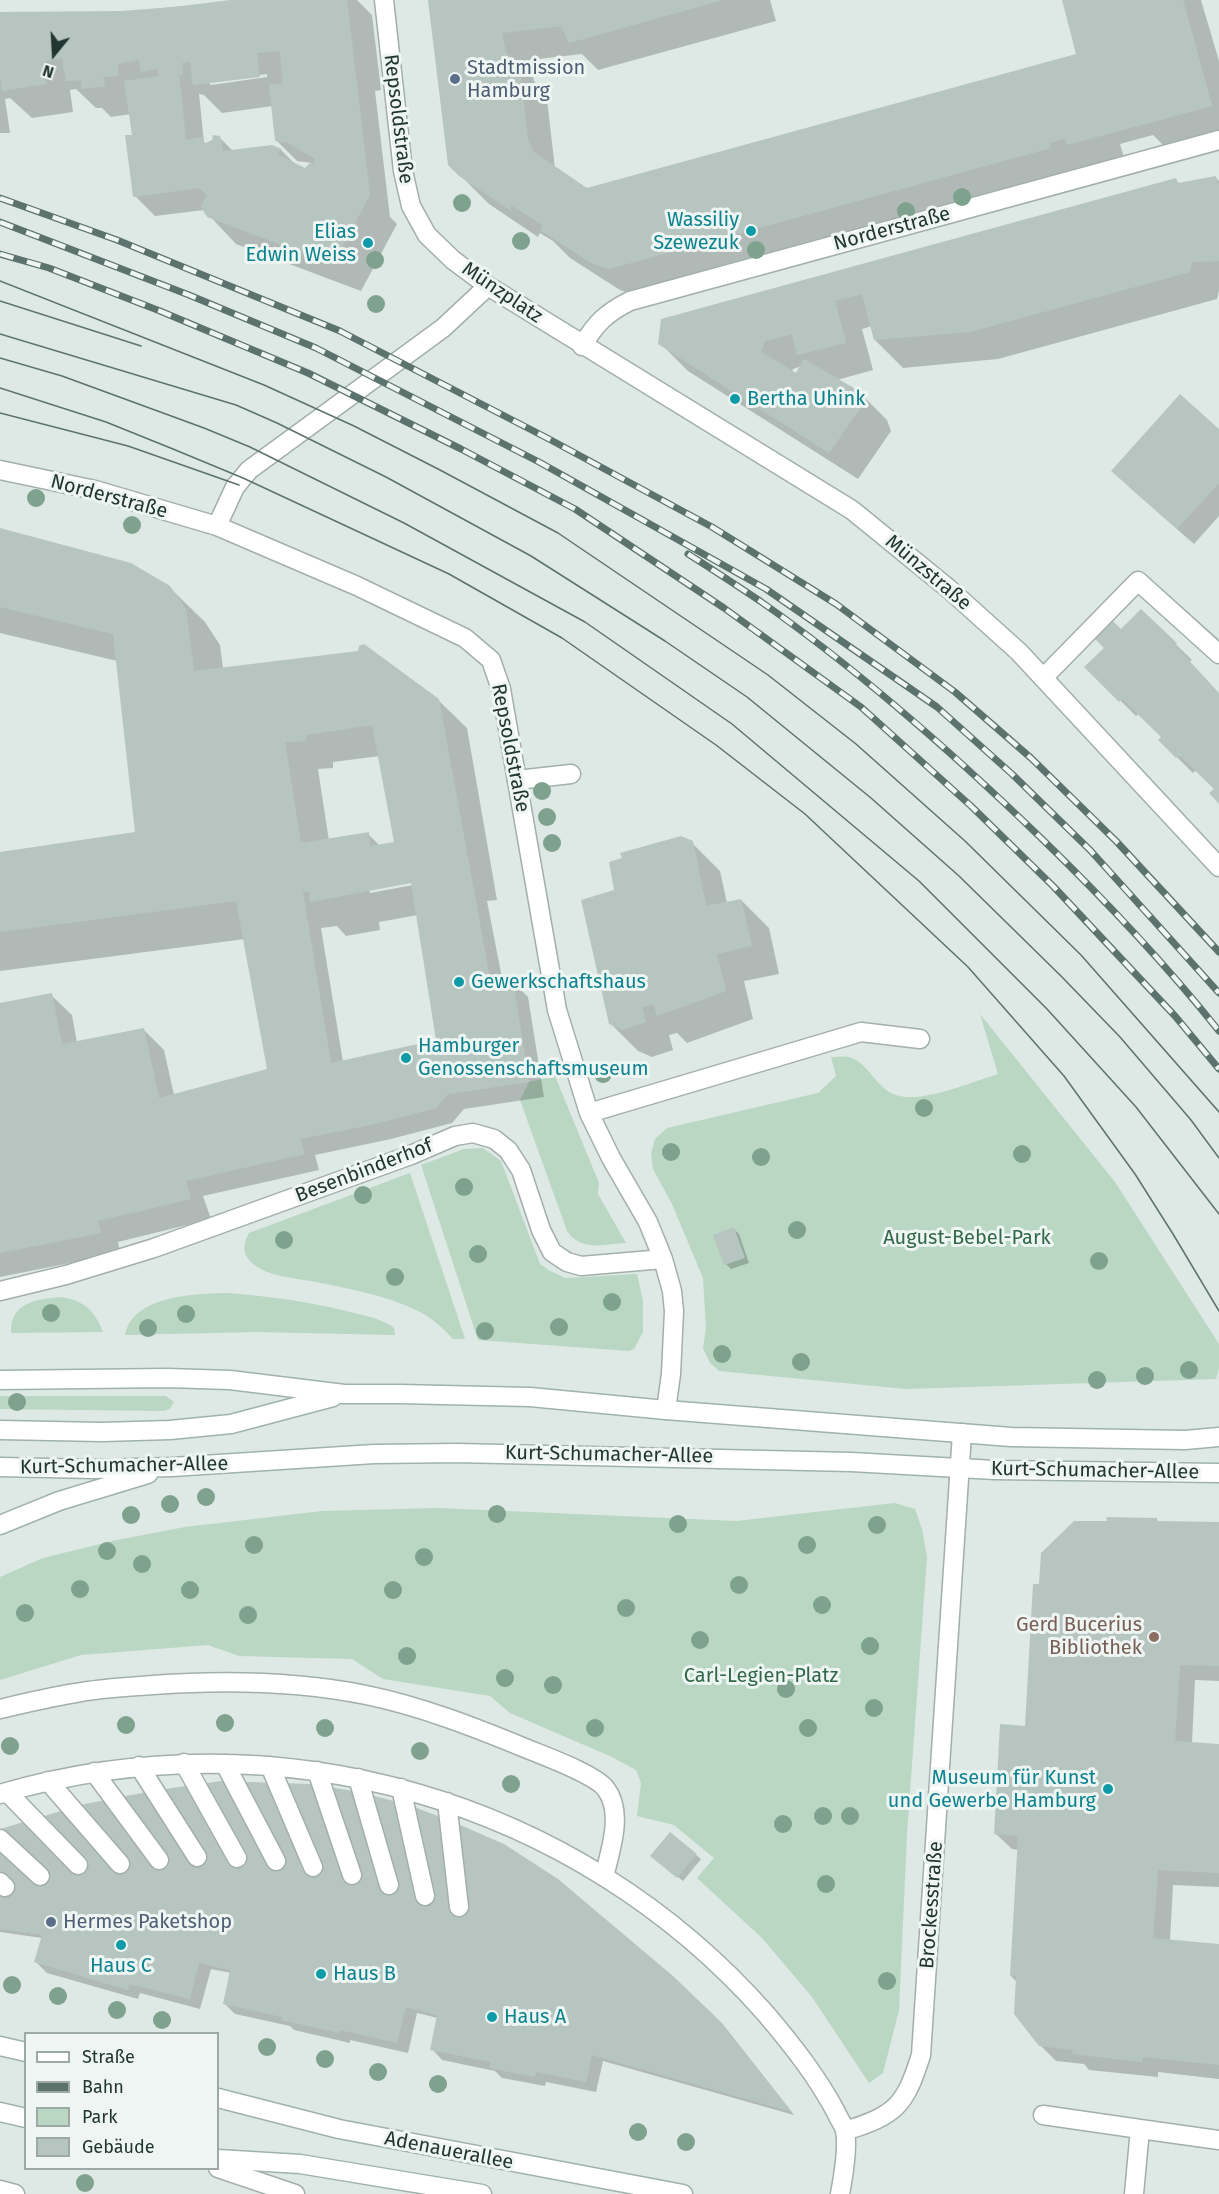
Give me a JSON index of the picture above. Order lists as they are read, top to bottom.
{
  "streets": {
    "street": [
      "Repsoldstraße",
      "Norderstraße",
      "Münzplatz",
      "Münzstraße",
      "Besenbinderhof",
      "Kurt-Schumacher-Allee",
      "Brockesstraße",
      "Adenauerallee"
    ]
  },
  "crossings": [
    ["Repsoldstraße", "Norderstraße"],
    ["Repsoldstraße", "Münzplatz"],
    ["Repsoldstraße", "Besenbinderhof"],
    ["Repsoldstraße", "Kurt-Schumacher-Allee"],
    ["Norderstraße", "Münzplatz"],
    ["Norderstraße", "Münzstraße"],
    ["Münzplatz", "Münzstraße"],
    ["Kurt-Schumacher-Allee", "Brockesstraße"]
  ],
  "parks": ["August-Bebel-Park", "Carl-Legien-Platz"],
  "places": [
    "Stadtmission Hamburg",
    "Wassiliy Szewezuk",
    "Elias Edwin Weiss",
    "Bertha Uhink",
    "Gewerkschaftshaus",
    "Hamburger Genossenschaftsmuseum",
    "Gerd Bucerius Bibliothek",
    "Museum für Kunst und Gewerbe Hamburg",
    "Hermes Paketshop",
    "Haus C",
    "Haus B",
    "Haus A"
  ],
  "legend": [
    "Straße",
    "Bahn",
    "Park",
    "Gebäude"
  ],
  "north": "bottom"
}
